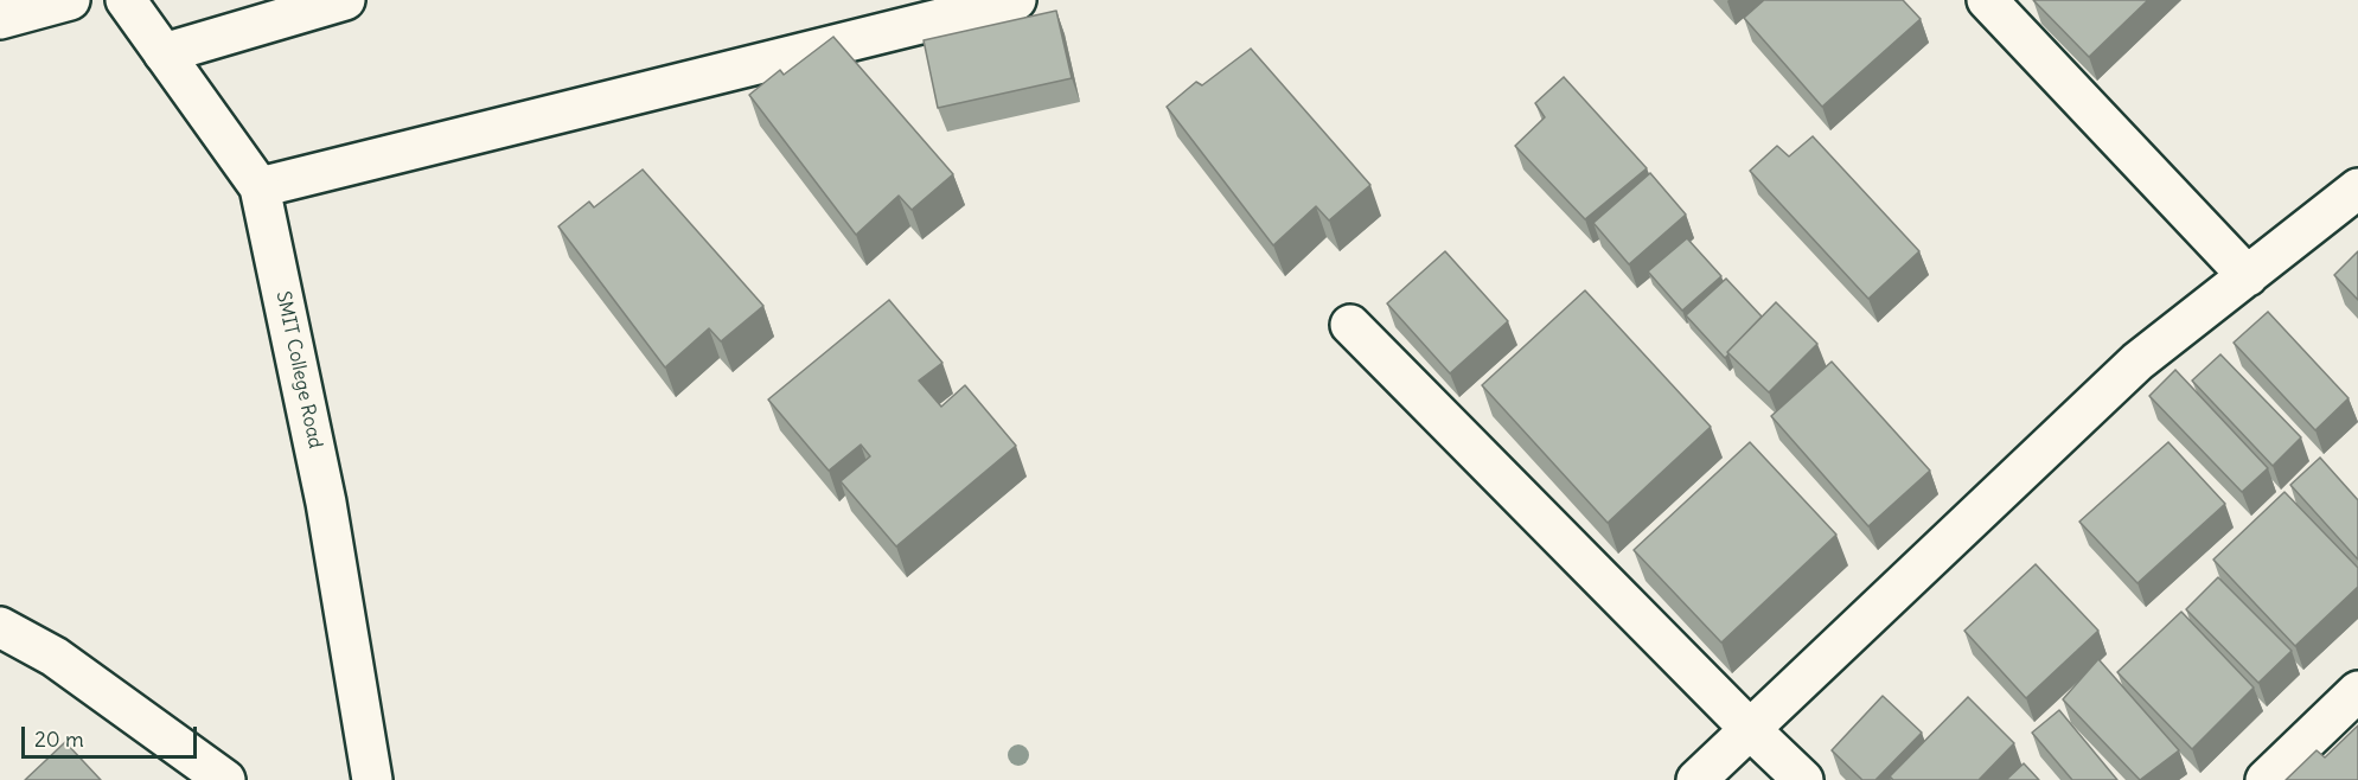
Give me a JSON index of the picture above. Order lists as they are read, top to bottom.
{
  "streets": {
    "street": ["SMIT College Road"]
  },
  "scale_bar": "20 m"
}
